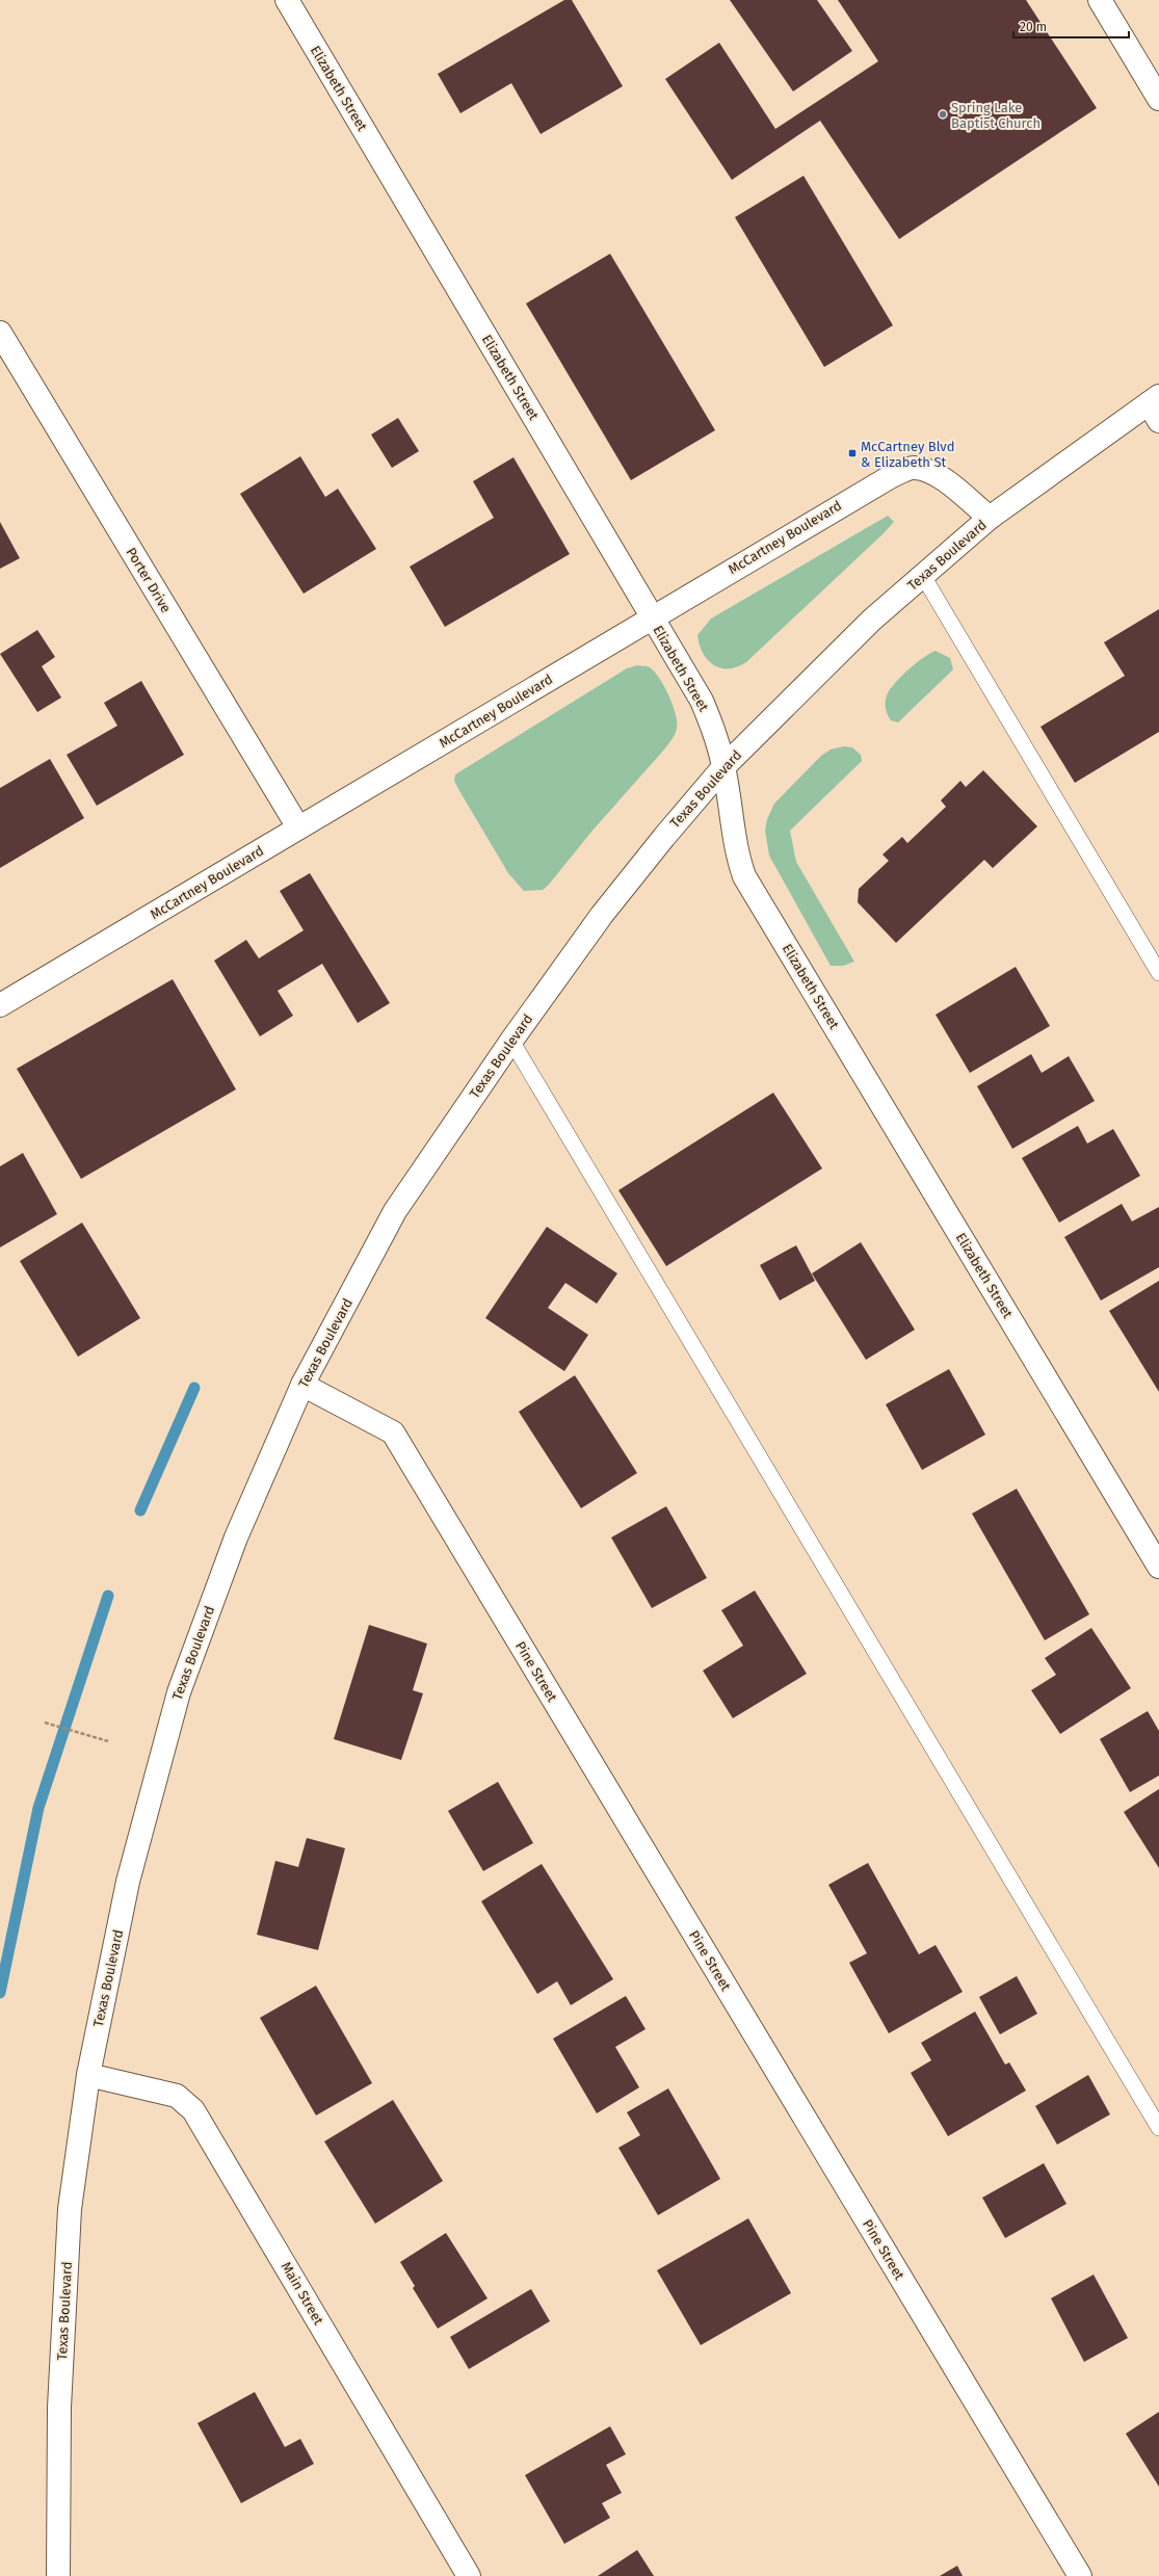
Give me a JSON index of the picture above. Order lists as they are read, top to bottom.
{
  "streets": {
    "street": [
      "Elizabeth Street",
      "McCartney Boulevard",
      "Texas Boulevard",
      "Porter Drive",
      "Pine Street",
      "Main Street"
    ]
  },
  "crossings": [
    ["Elizabeth Street", "McCartney Boulevard"],
    ["Elizabeth Street", "Texas Boulevard"],
    ["McCartney Boulevard", "Texas Boulevard"],
    ["McCartney Boulevard", "Porter Drive"],
    ["Texas Boulevard", "Pine Street"],
    ["Texas Boulevard", "Main Street"]
  ],
  "places": {
    "other": ["Spring Lake Baptist Church"],
    "transit": ["McCartney Blvd & Elizabeth St"]
  },
  "scale_bar": "20 m"
}
